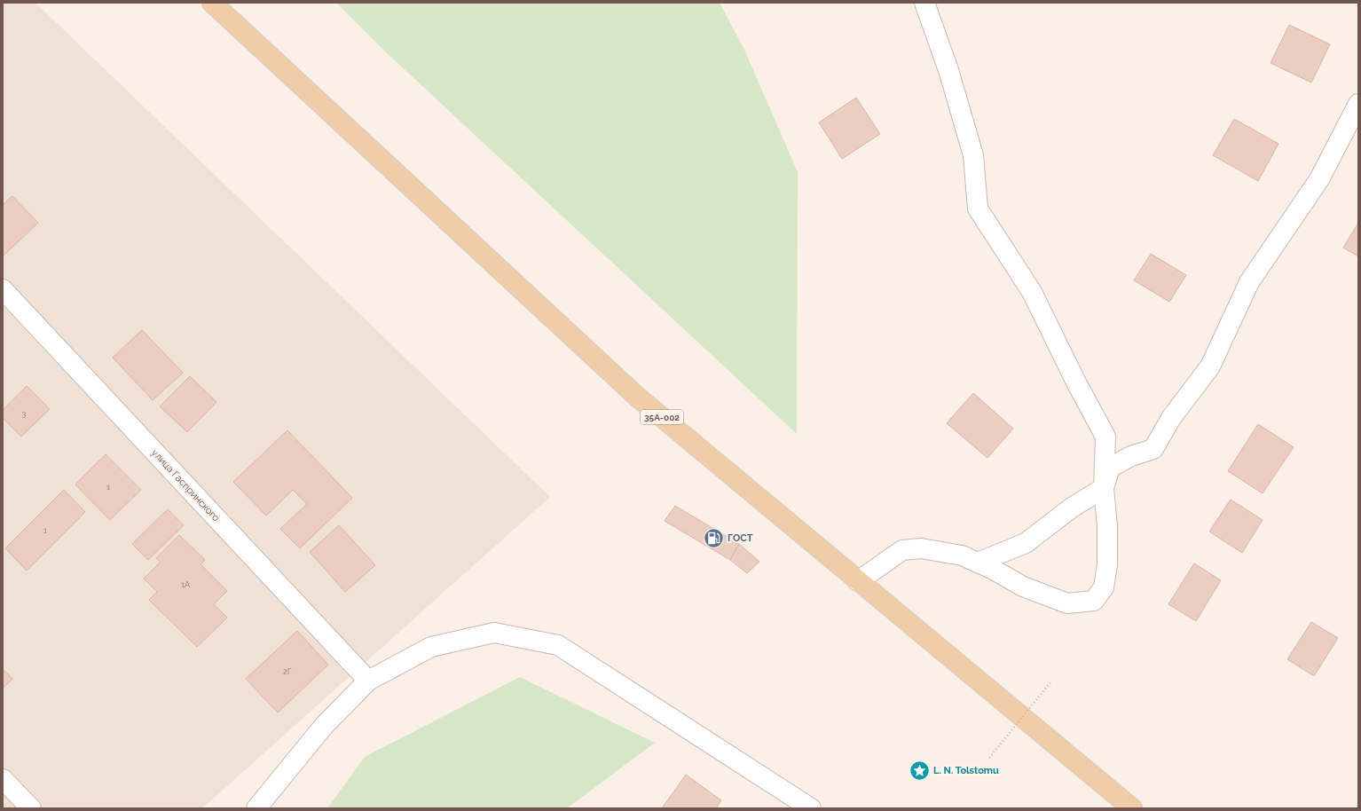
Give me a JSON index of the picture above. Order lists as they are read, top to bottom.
{
  "streets": {
    "main road": ["35А-002"],
    "street": ["улица Гаспринского"]
  },
  "places": {
    "fuel station": ["ГОСТ"],
    "place": ["L. N. Tolstomu"]
  },
  "house_numbers": [
    "3",
    "1",
    "1",
    "1А",
    "2Г"
  ]
}
